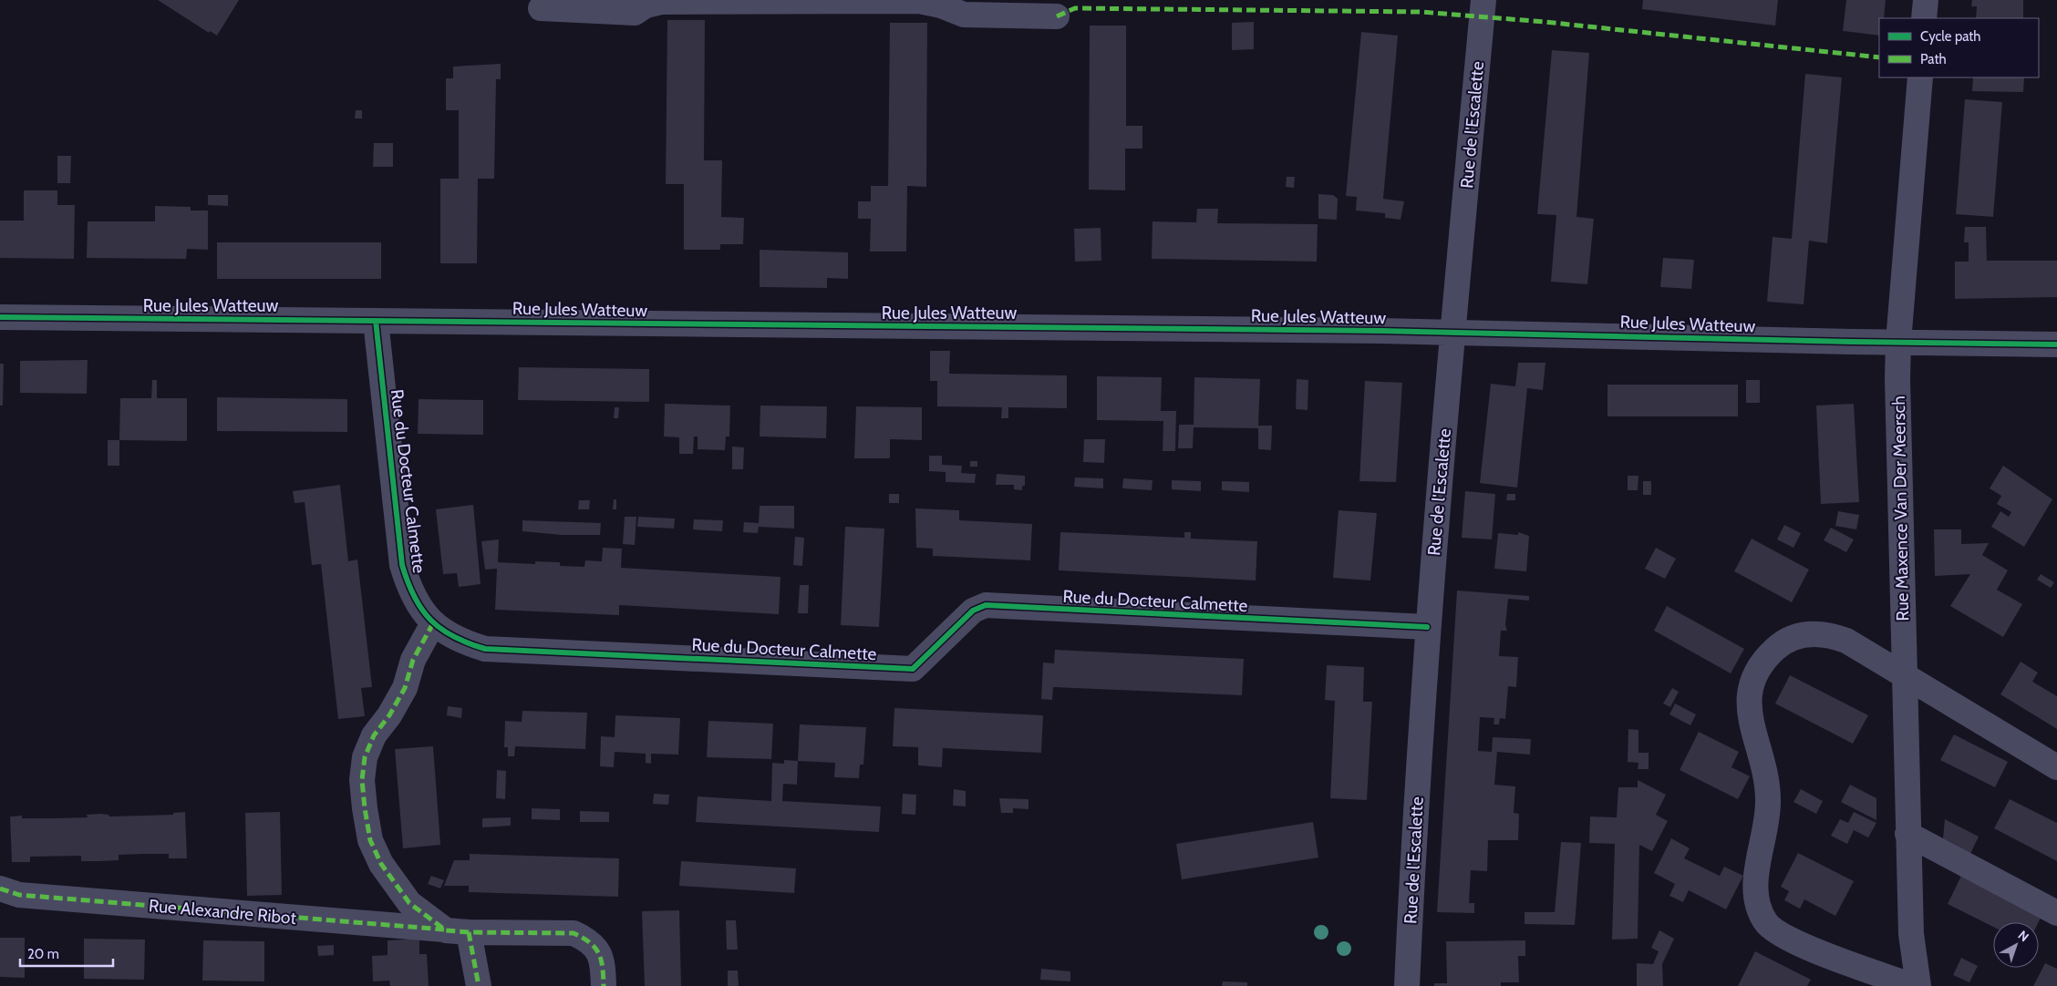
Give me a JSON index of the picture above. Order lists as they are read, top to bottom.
{
  "streets": {
    "street": [
      "Rue de l'Escalette",
      "Rue Jules Watteuw",
      "Rue du Docteur Calmette",
      "Rue Maxence Van Der Meersch",
      "Rue Alexandre Ribot"
    ]
  },
  "crossings": [
    ["Rue de l'Escalette", "Rue Jules Watteuw"],
    ["Rue de l'Escalette", "Rue du Docteur Calmette"],
    ["Rue Jules Watteuw", "Rue du Docteur Calmette"],
    ["Rue Jules Watteuw", "Rue Maxence Van Der Meersch"]
  ],
  "legend": ["Cycle path", "Path"],
  "scale_bar": "20 m",
  "north": "top right"
}
